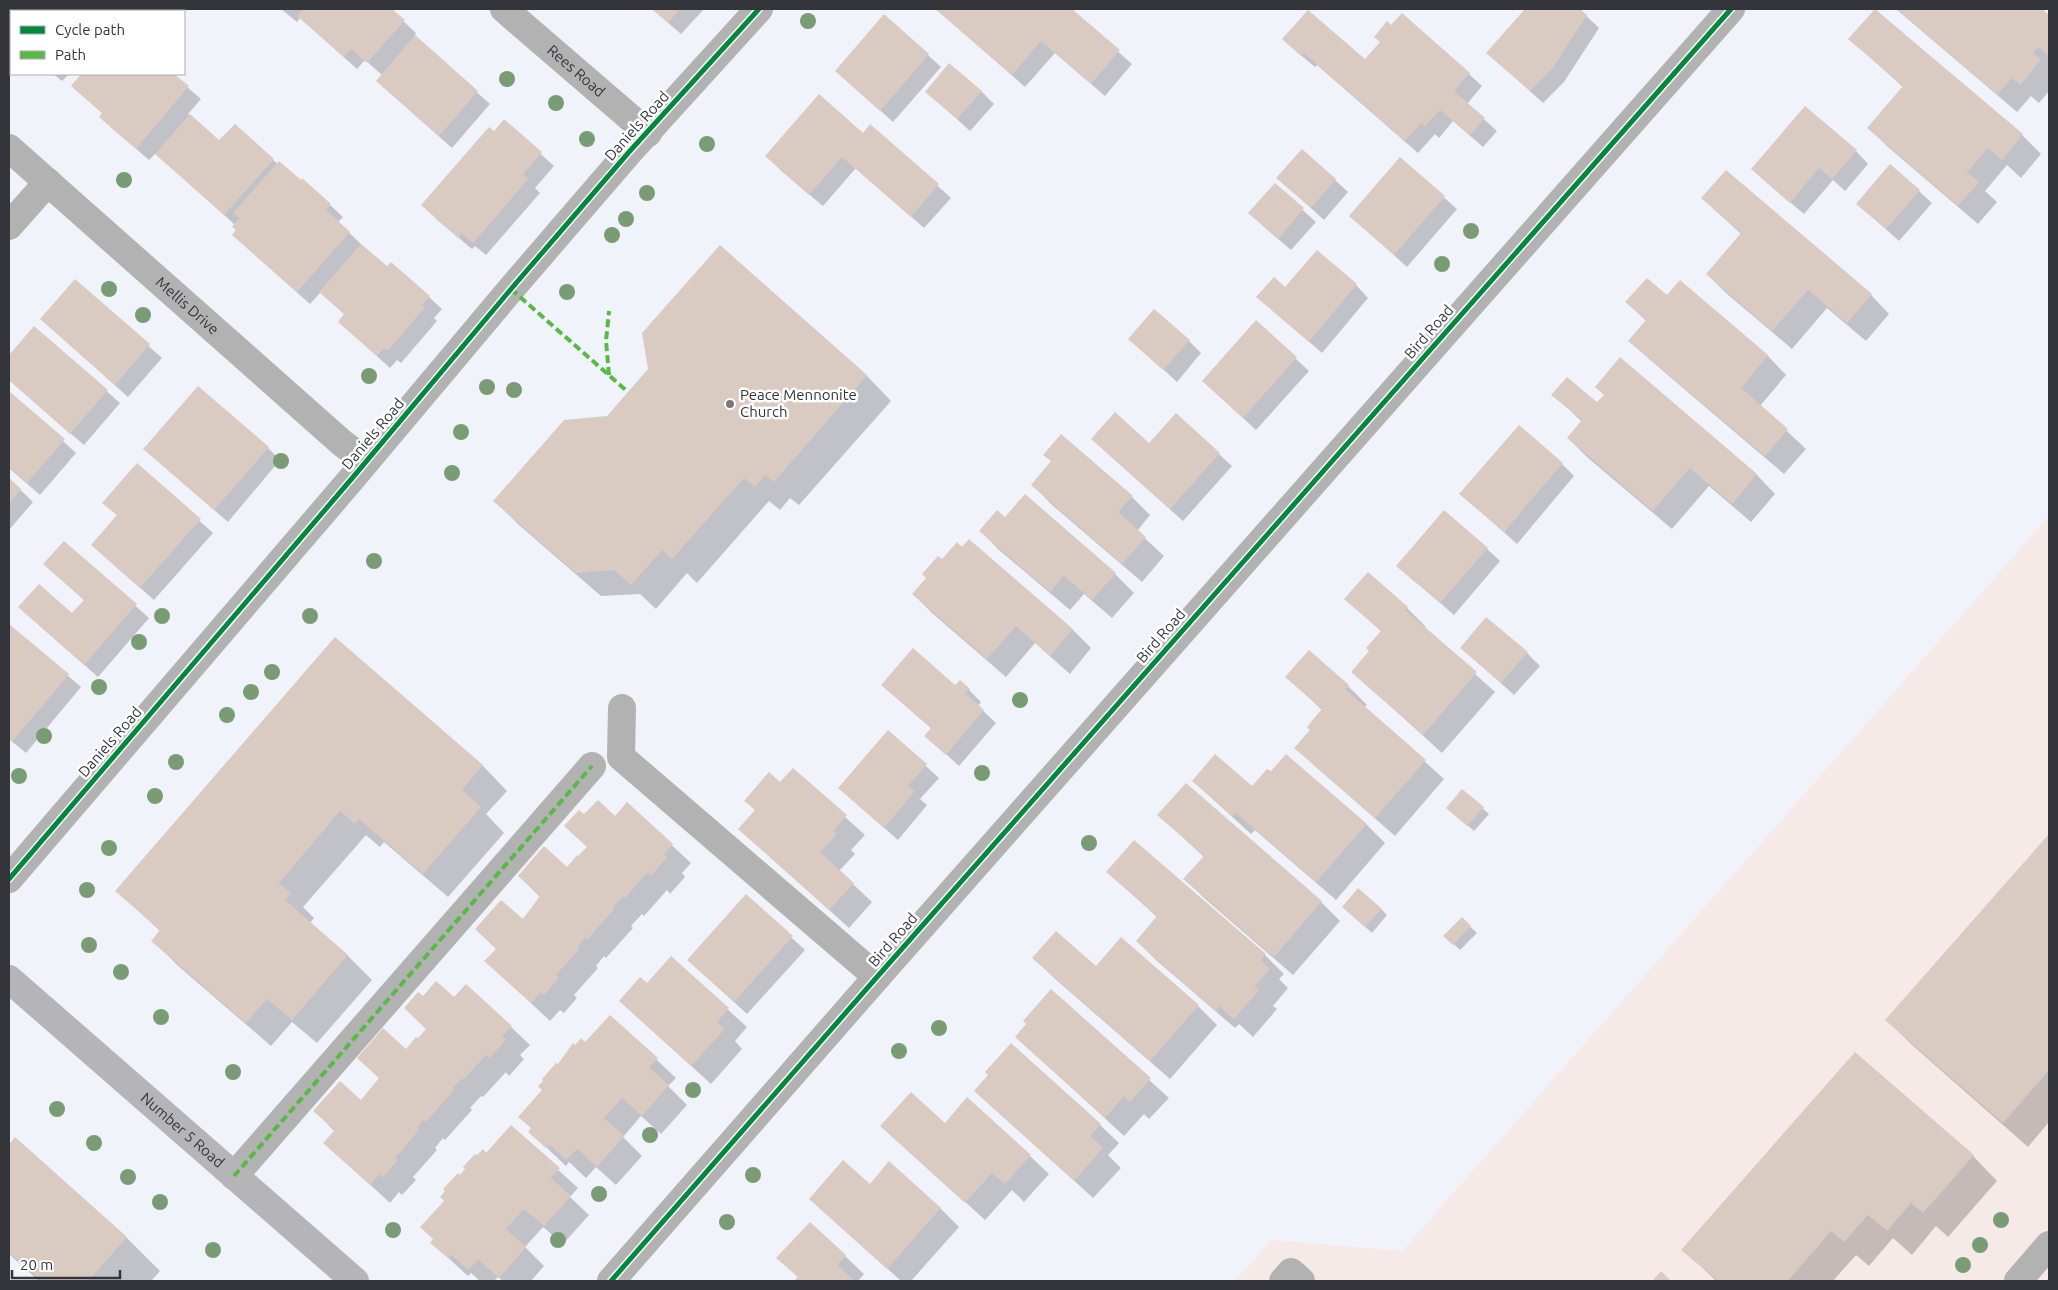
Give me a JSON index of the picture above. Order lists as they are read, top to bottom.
{
  "streets": {
    "main road": ["Number 5 Road"],
    "street": [
      "Rees Road",
      "Daniels Road",
      "Mellis Drive",
      "Bird Road"
    ]
  },
  "crossings": [
    ["Rees Road", "Daniels Road"],
    ["Daniels Road", "Mellis Drive"]
  ],
  "places": ["Peace Mennonite Church"],
  "legend": ["Cycle path", "Path"],
  "scale_bar": "20 m"
}
